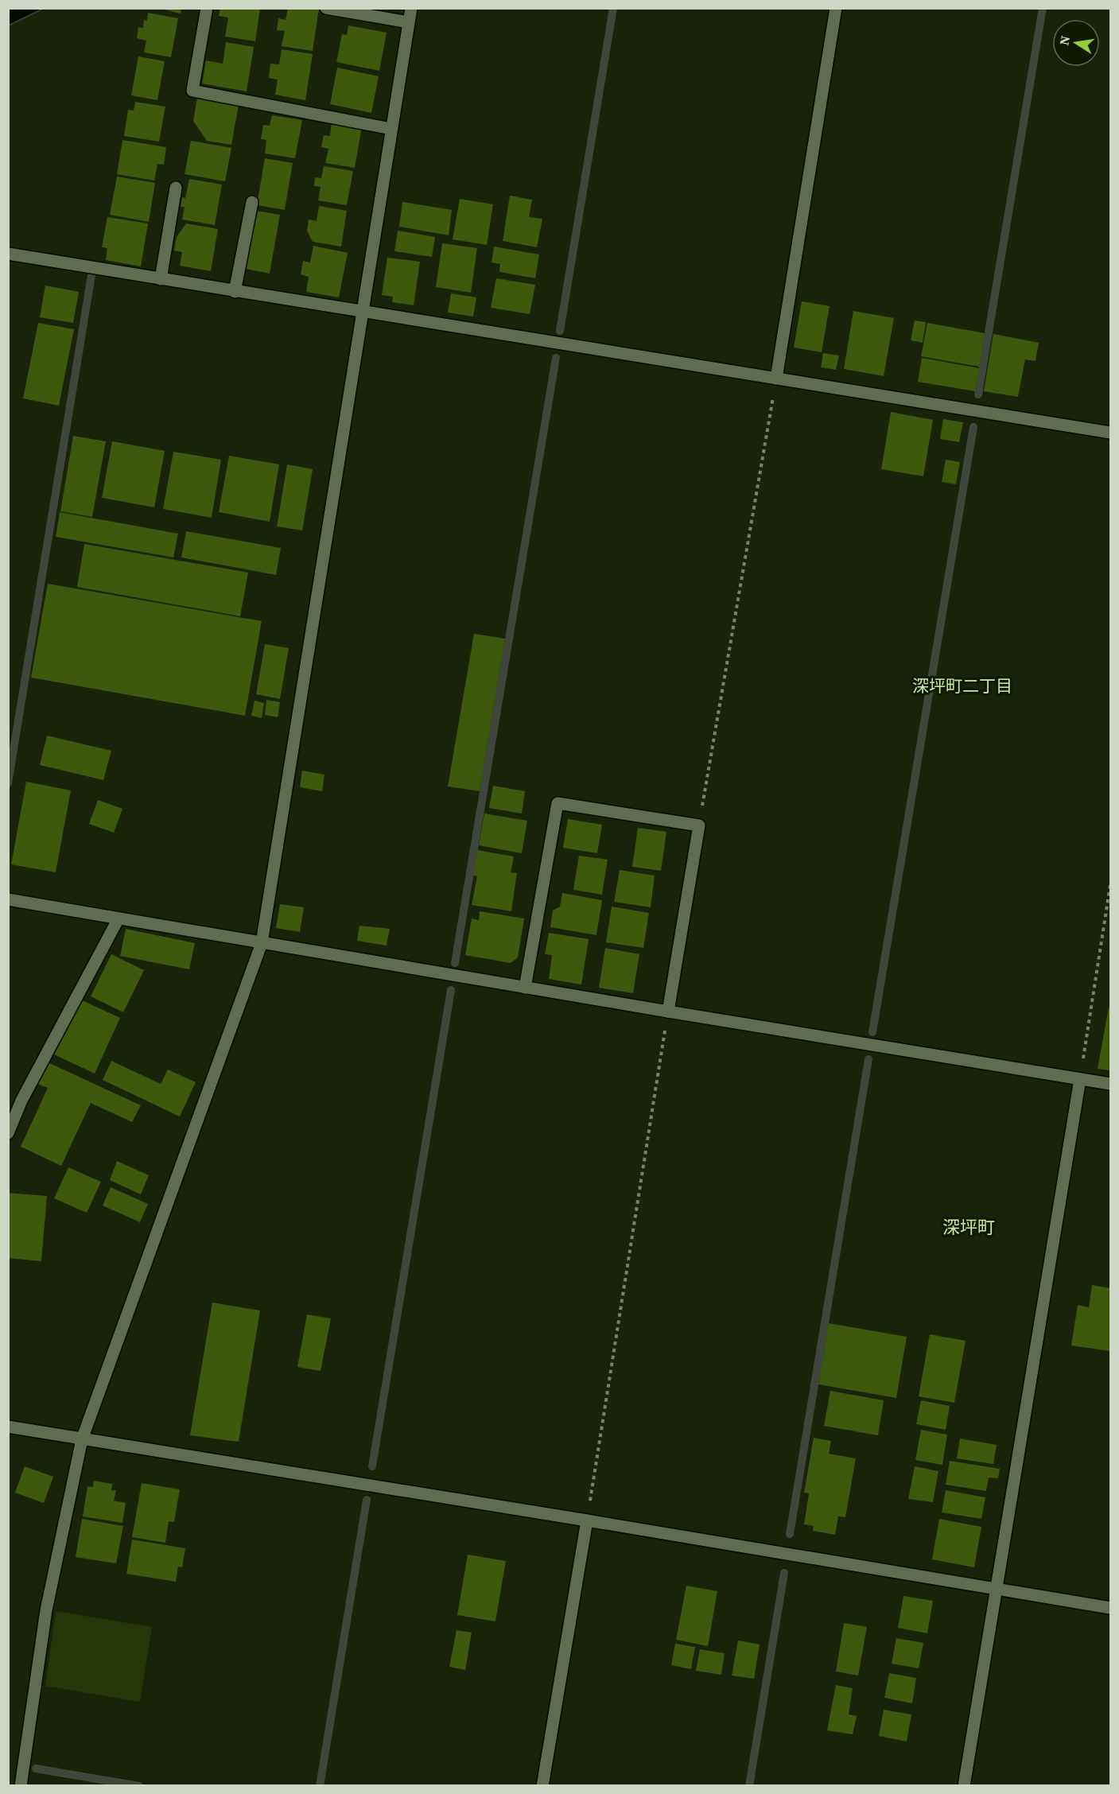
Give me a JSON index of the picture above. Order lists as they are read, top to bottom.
{
  "districts": ["深坪町二丁目", "深坪町"],
  "north": "left"
}
